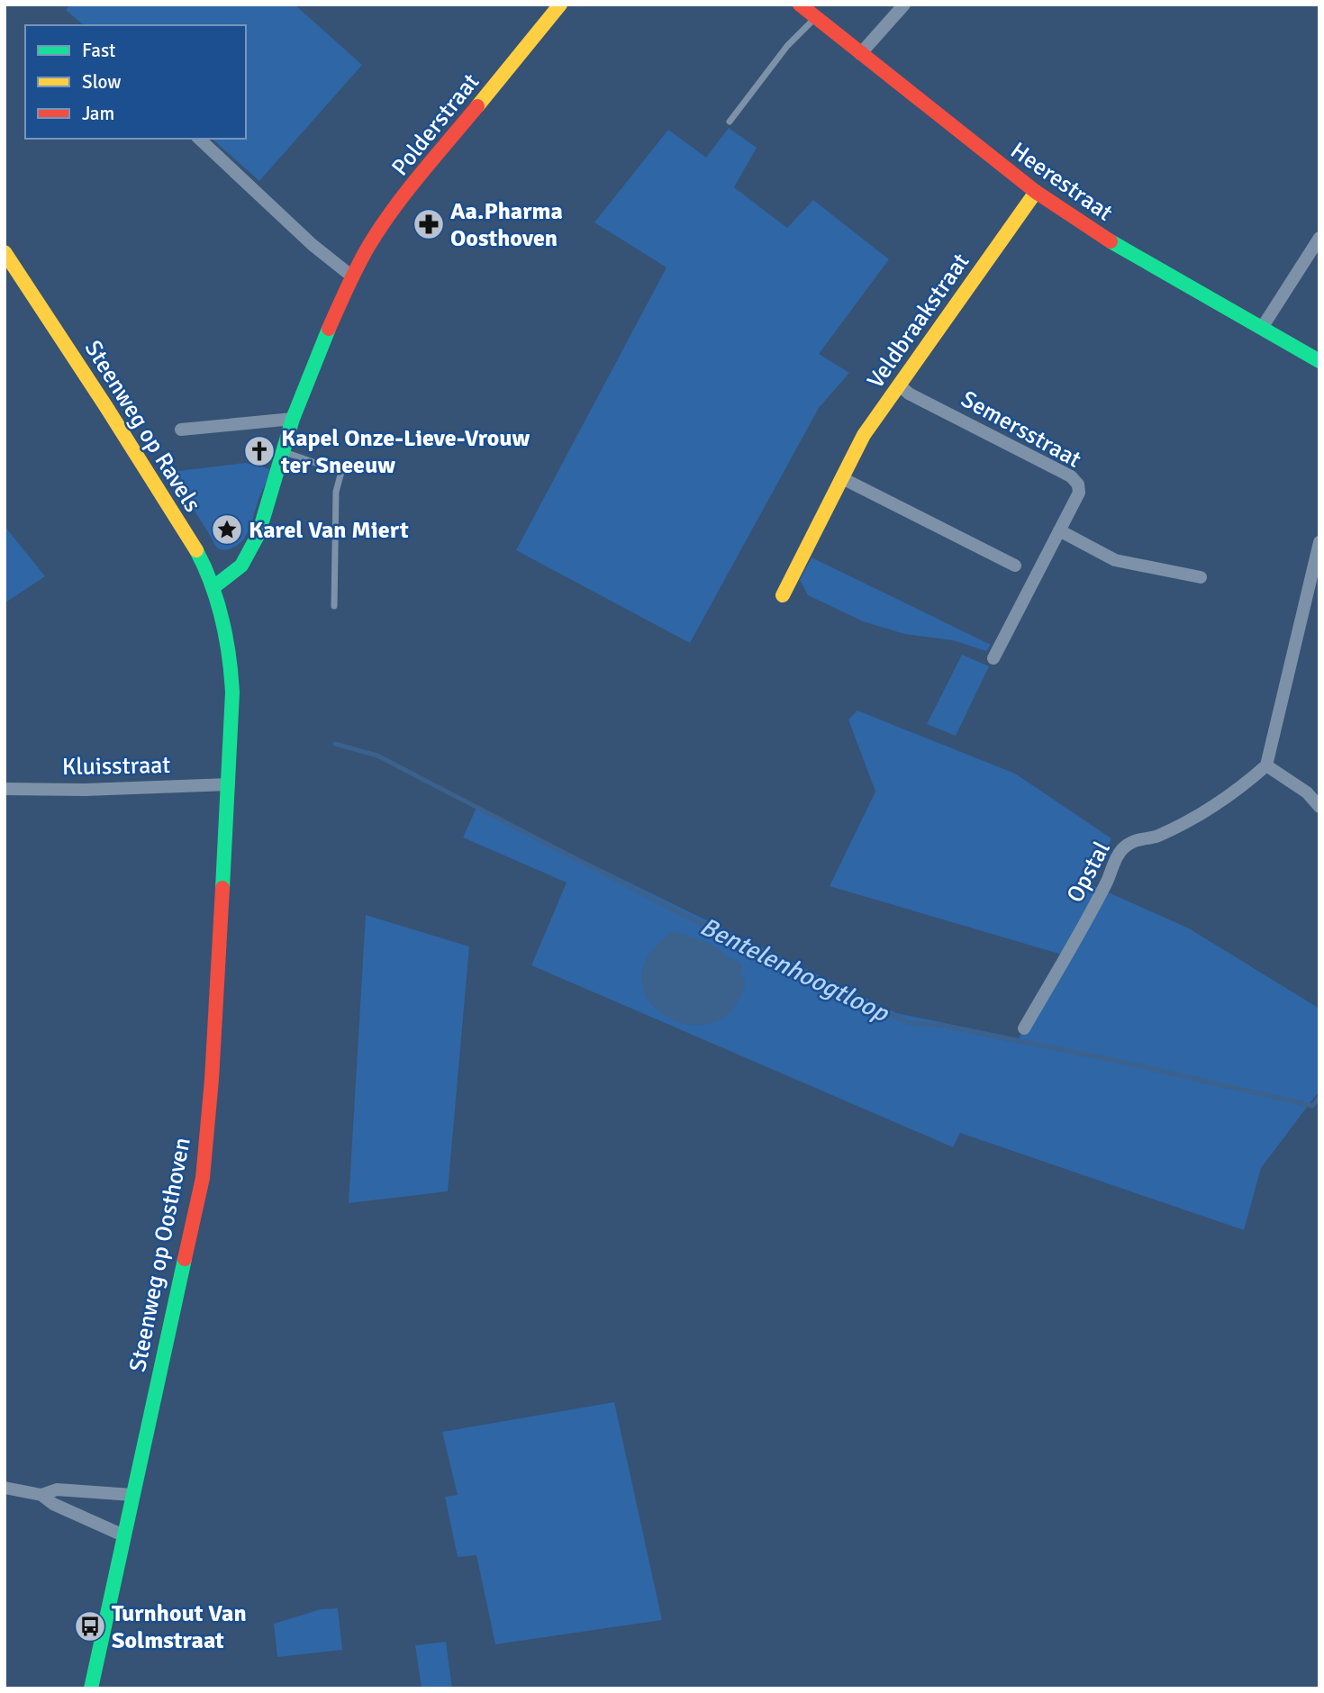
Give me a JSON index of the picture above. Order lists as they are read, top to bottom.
{
  "streets": {
    "street": [
      "Polderstraat",
      "Heerestraat",
      "Veldbraakstraat",
      "Steenweg op Ravels",
      "Semersstraat",
      "Kluisstraat",
      "Opstal",
      "Steenweg op Oosthoven"
    ]
  },
  "crossings": [
    ["Polderstraat", "Steenweg op Ravels"],
    ["Heerestraat", "Veldbraakstraat"],
    ["Veldbraakstraat", "Semersstraat"],
    ["Steenweg op Ravels", "Kluisstraat"],
    ["Steenweg op Ravels", "Steenweg op Oosthoven"],
    ["Kluisstraat", "Steenweg op Oosthoven"]
  ],
  "water": ["Bentelenhoogtloop"],
  "places": {
    "pharmacy": ["Aa.Pharma Oosthoven"],
    "church": ["Kapel Onze-Lieve-Vrouw ter Sneeuw"],
    "place": ["Karel Van Miert"],
    "bus stop": ["Turnhout Van Solmstraat"]
  },
  "legend": ["Fast", "Slow", "Jam"]
}
